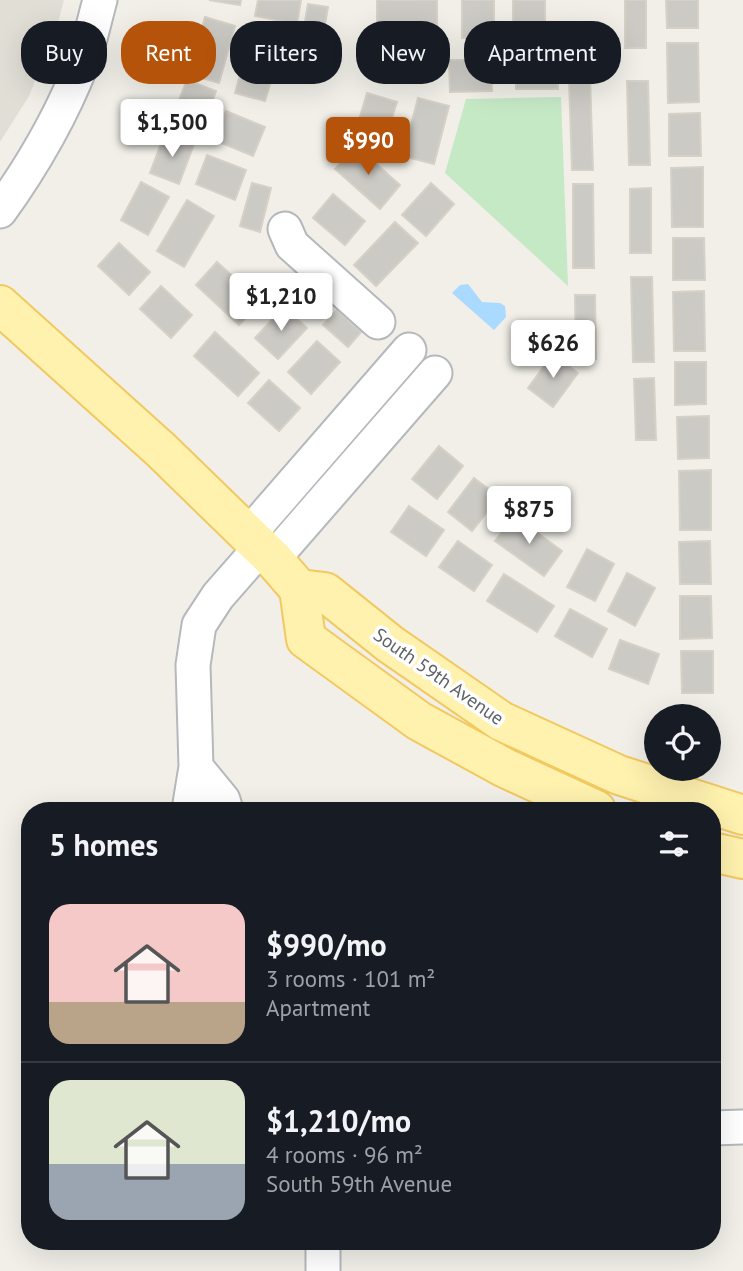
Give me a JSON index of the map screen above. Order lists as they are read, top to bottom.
{
  "streets": {
    "main road": ["South 59th Avenue"]
  },
  "page": {
    "chip": [
      "Buy",
      "Rent",
      "Filters",
      "New",
      "Apartment"
    ],
    "price": [
      "$1,500",
      "$990",
      "$1,210",
      "$626",
      "$875"
    ],
    "heading": "5 homes",
    "list": [
      {
        "name": "$990/mo",
        "note": "3 rooms · 101 m² · Apartment"
      },
      {
        "name": "$1,210/mo",
        "note": "4 rooms · 96 m² · South 59th Avenue"
      }
    ]
  }
}
